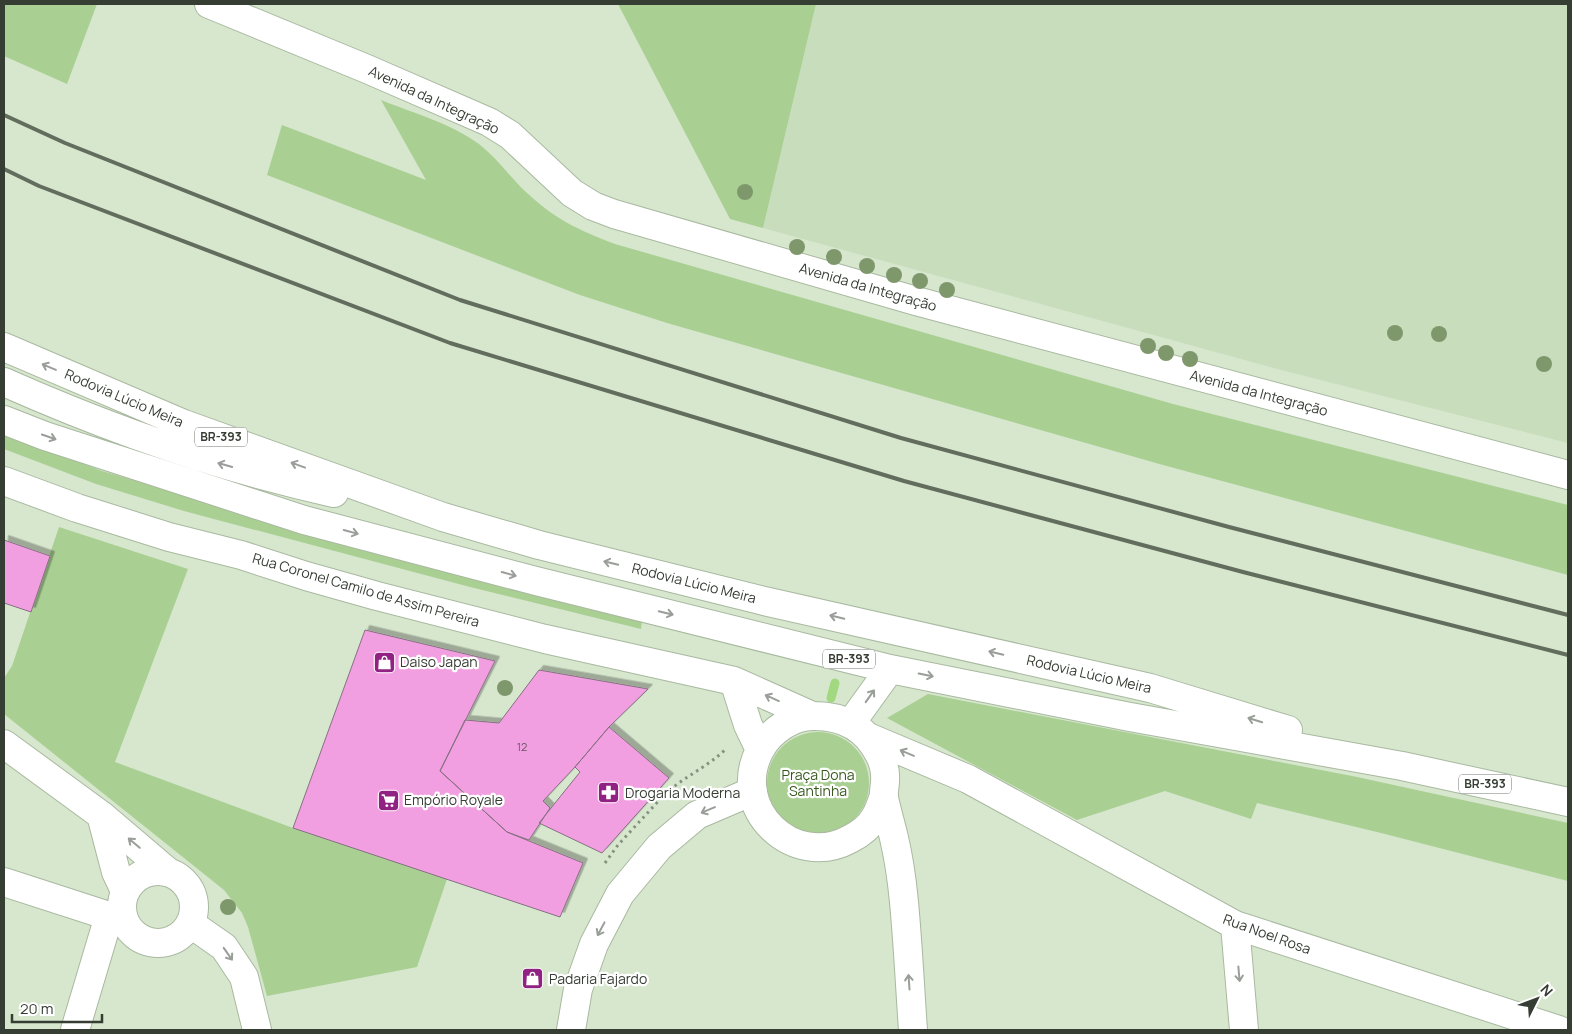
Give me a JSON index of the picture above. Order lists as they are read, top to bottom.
{
  "streets": {
    "street": [
      "Avenida da Integração",
      "Rodovia Lúcio Meira",
      "BR-393",
      "Rua Coronel Camilo de Assim Pereira",
      "Rua Noel Rosa"
    ]
  },
  "crossings": [
    ["Rua Coronel Camilo de Assim Pereira", "Rua Noel Rosa"]
  ],
  "parks": ["Praça Dona Santinha"],
  "places": {
    "shop": ["Daiso Japan", "Padaria Fajardo"],
    "pharmacy": ["Drogaria Moderna"],
    "supermarket": ["Empório Royale"]
  },
  "house_numbers": ["12"],
  "scale_bar": "20 m",
  "north": "top right"
}
